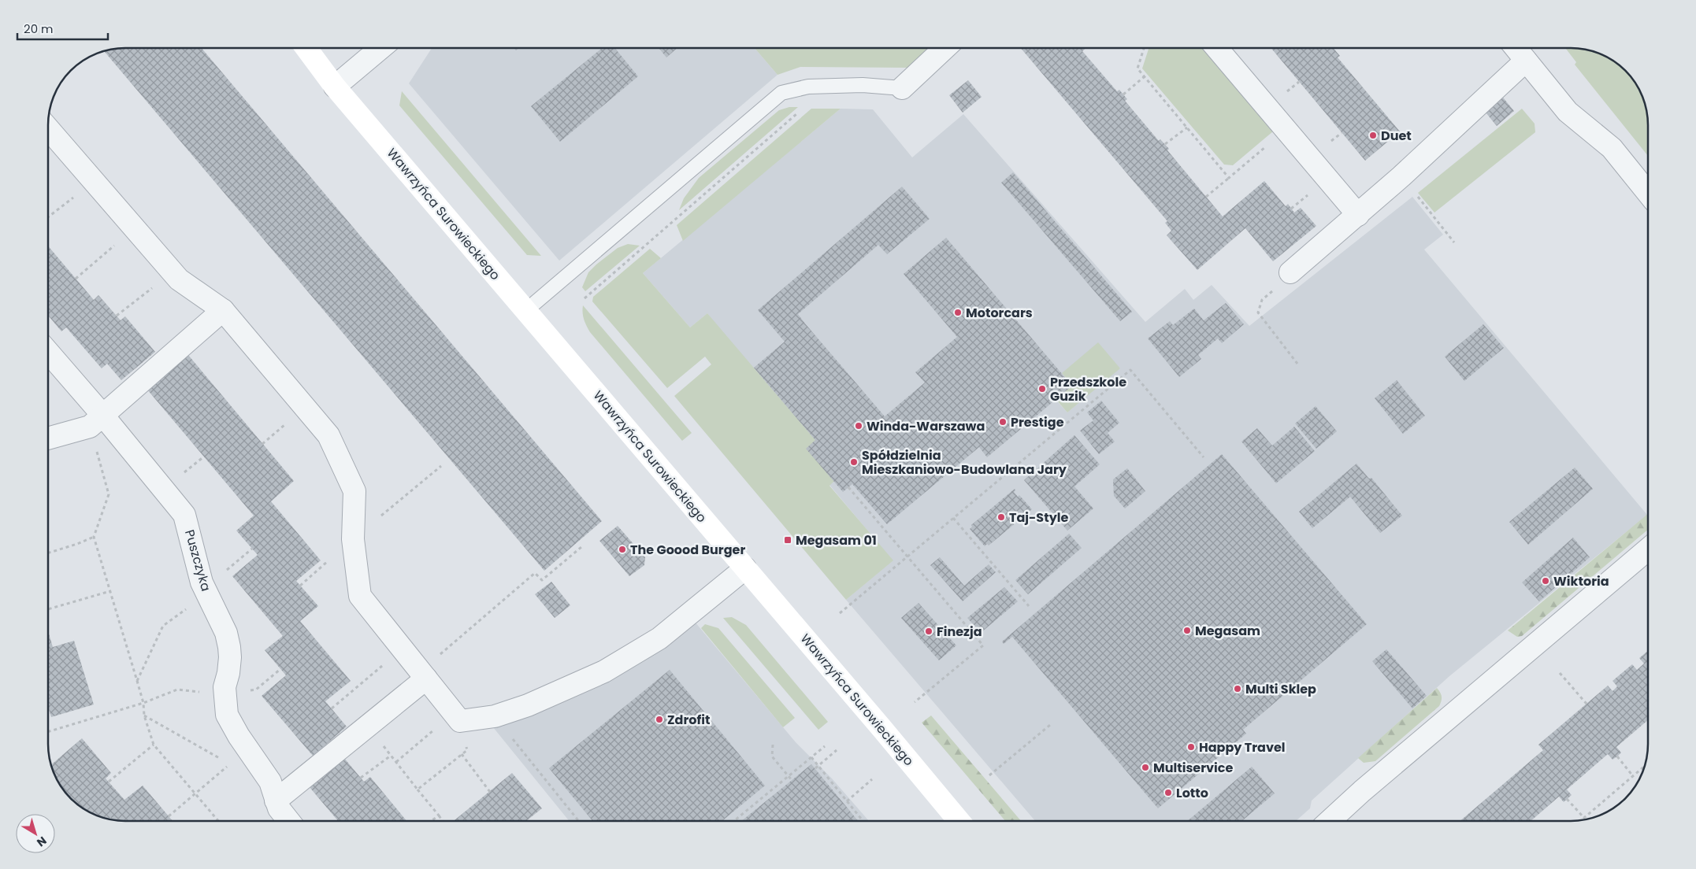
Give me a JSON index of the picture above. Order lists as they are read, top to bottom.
{
  "streets": {
    "street": ["Wawrzyńca Surowieckiego", "Puszczyka"]
  },
  "places": {
    "other": [
      "Duet",
      "Motorcars",
      "Przedszkole Guzik",
      "Prestige",
      "Winda-Warszawa",
      "Spółdzielnia Mieszkaniowo-Budowlana Jary",
      "Taj-Style",
      "The Goood Burger",
      "Wiktoria",
      "Megasam",
      "Finezja",
      "Multi Sklep",
      "Zdrofit",
      "Happy Travel",
      "Multiservice",
      "Lotto"
    ],
    "transit": ["Megasam 01"]
  },
  "scale_bar": "20 m",
  "north": "bottom right"
}
